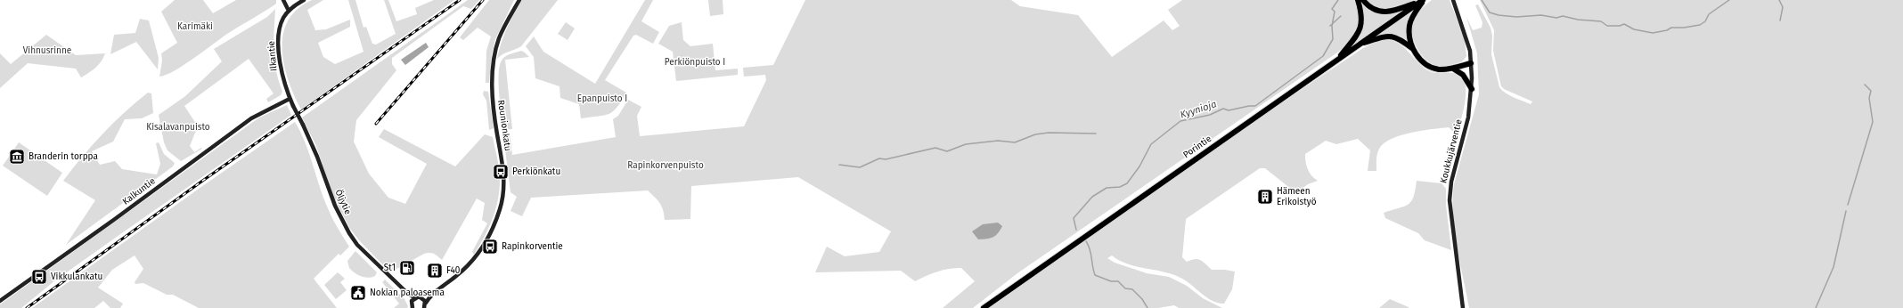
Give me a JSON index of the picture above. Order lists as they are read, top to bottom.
{
  "streets": {
    "highway": ["Porintie"],
    "main road": [
      "Ilkantie",
      "Rounionkatu",
      "Koukkujärventie",
      "Kalkuntie",
      "Öljytie"
    ]
  },
  "crossings": [
    ["Ilkantie", "Kalkuntie"],
    ["Ilkantie", "Öljytie"],
    ["Rounionkatu", "Öljytie"],
    ["Kalkuntie", "Öljytie"]
  ],
  "water": ["Kyynioja"],
  "parks": [
    "Karimäki",
    "Vihnusrinne",
    "Perkiönpuisto I",
    "Epanpuisto I",
    "Kisalavanpuisto",
    "Rapinkorvenpuisto"
  ],
  "places": {
    "museum": ["Branderin torppa"],
    "bus stop": ["Perkiönkatu", "Rapinkorventie", "Vikkulankatu"],
    "building": ["Hämeen Erikoistyö", "F40"],
    "fuel station": ["St1"],
    "public building": ["Nokian paloasema"]
  }
}
